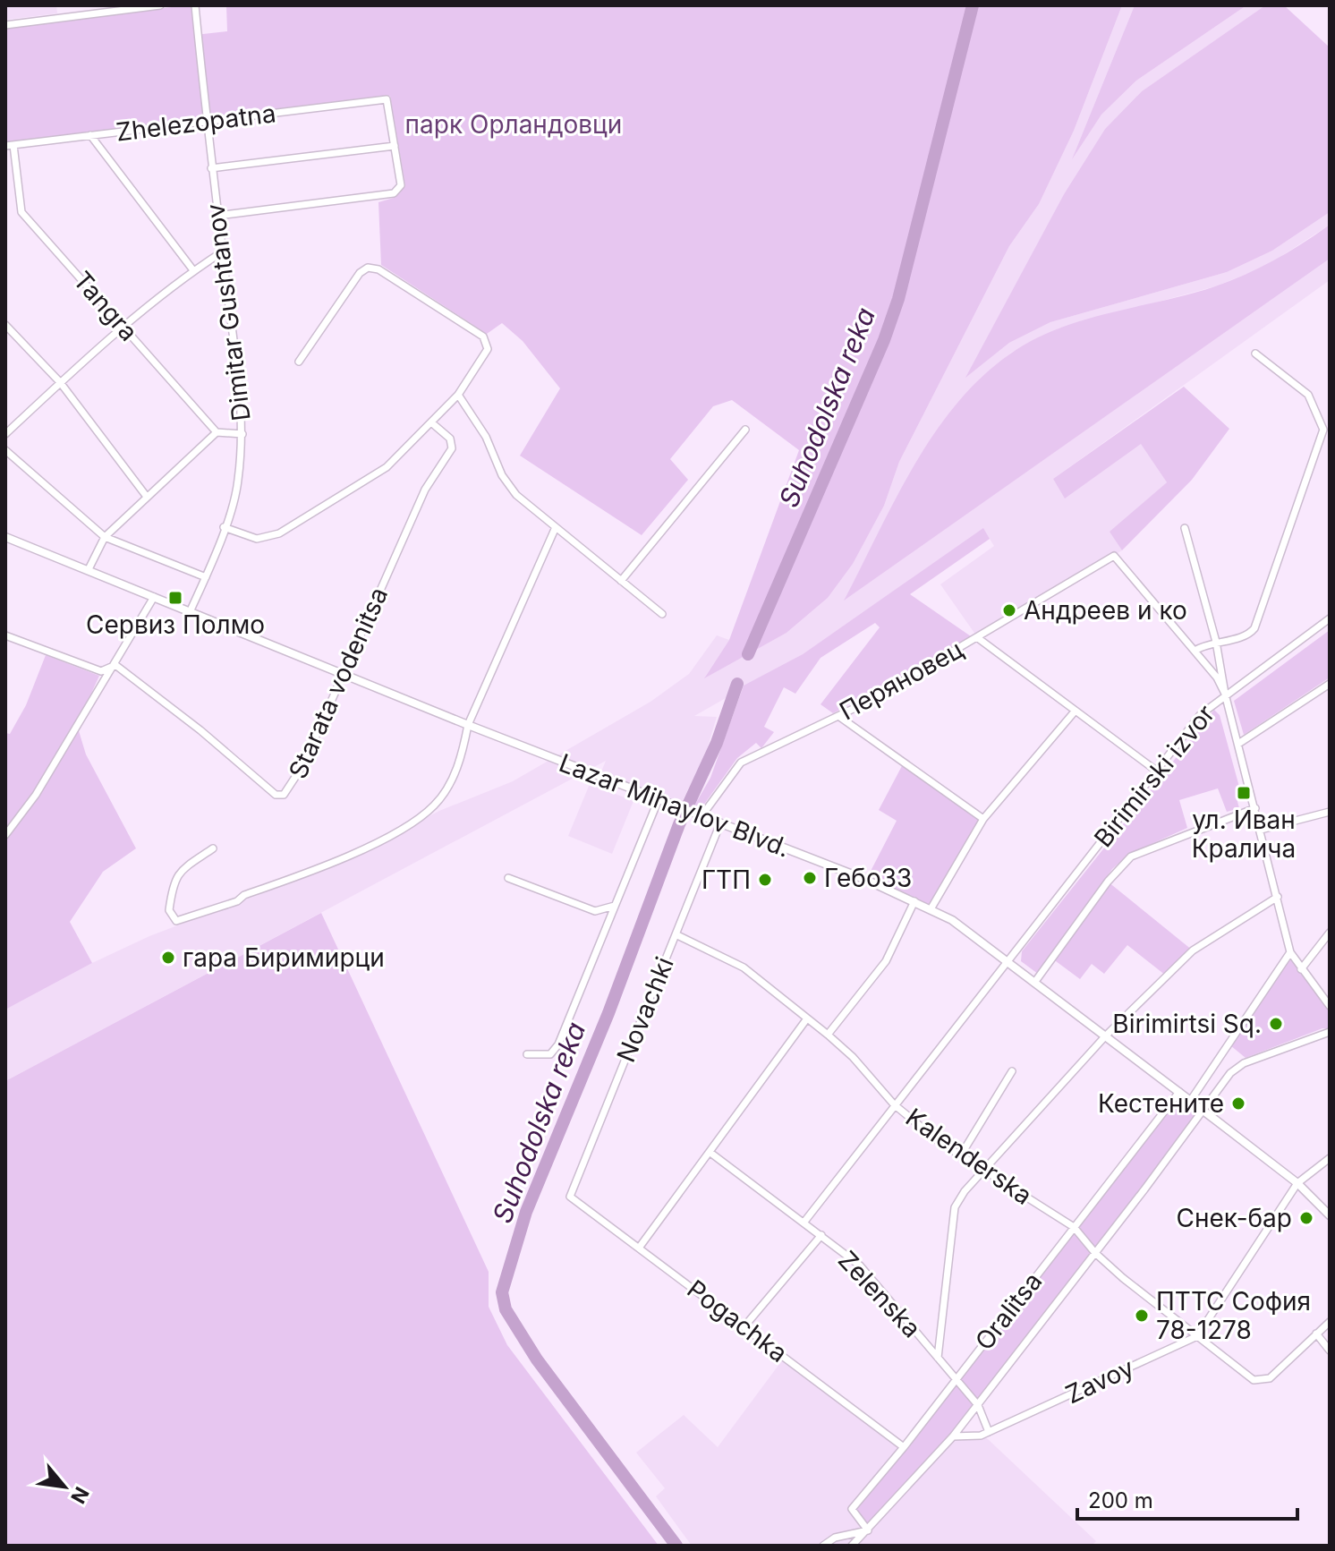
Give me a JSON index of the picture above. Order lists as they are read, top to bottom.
{
  "streets": {
    "street": [
      "Zhelezopatna",
      "Tangra",
      "Dimitar Gushtanov",
      "Перяновец",
      "Starata vodenitsa",
      "Birimirski izvor",
      "Lazar Mihaylov Blvd.",
      "Novachki",
      "Kalenderska",
      "Zelenska",
      "Oralitsa",
      "Pogachka",
      "Zavoy"
    ]
  },
  "crossings": [
    ["Zhelezopatna", "Tangra"],
    ["Zhelezopatna", "Dimitar Gushtanov"],
    ["Dimitar Gushtanov", "Lazar Mihaylov Blvd."],
    ["Перяновец", "Lazar Mihaylov Blvd."],
    ["Starata vodenitsa", "Lazar Mihaylov Blvd."],
    ["Birimirski izvor", "Lazar Mihaylov Blvd."],
    ["Birimirski izvor", "Kalenderska"],
    ["Birimirski izvor", "Zelenska"],
    ["Lazar Mihaylov Blvd.", "Novachki"],
    ["Lazar Mihaylov Blvd.", "Oralitsa"],
    ["Novachki", "Kalenderska"],
    ["Novachki", "Pogachka"],
    ["Kalenderska", "Oralitsa"],
    ["Kalenderska", "Zavoy"],
    ["Zelenska", "Oralitsa"],
    ["Zelenska", "Zavoy"],
    ["Oralitsa", "Pogachka"],
    ["Oralitsa", "Zavoy"]
  ],
  "water": ["Suhodolska reka"],
  "parks": ["парк Орландовци"],
  "places": {
    "transit": ["Сервиз Полмо", "ул. Иван Кралича"],
    "other": [
      "Андреев и ко",
      "Гебо33",
      "ГТП",
      "гара Биримирци",
      "Birimirtsi Sq.",
      "Кестените",
      "Снек-бар",
      "ПТТС София 78-1278"
    ]
  },
  "scale_bar": "200 m",
  "north": "bottom right"
}
